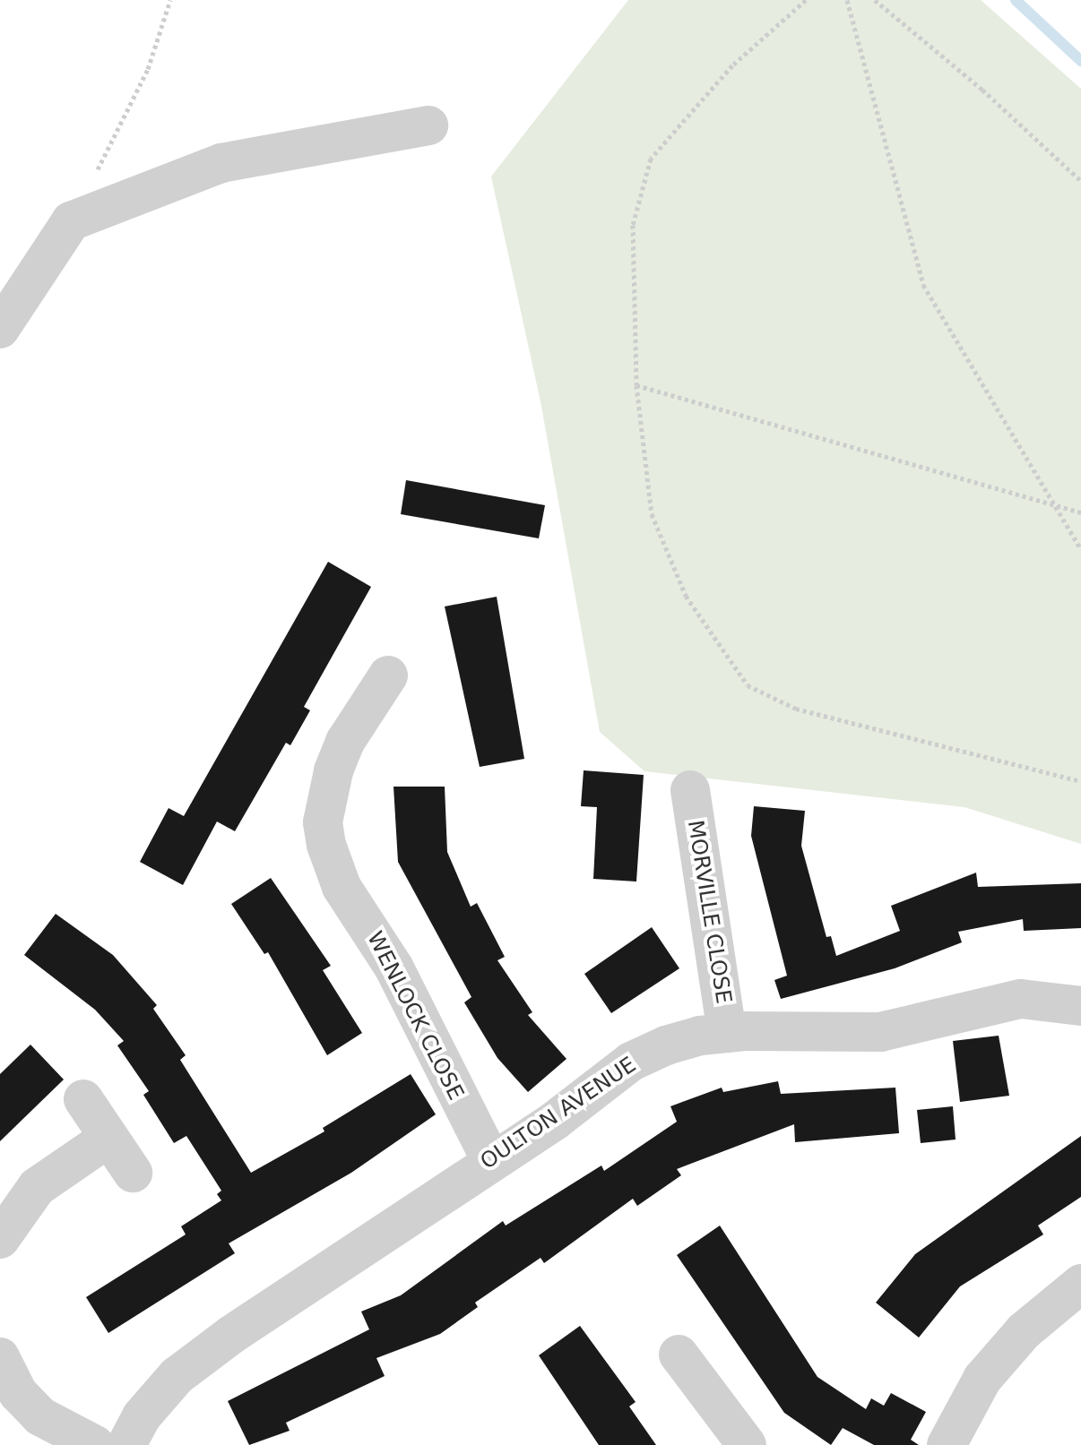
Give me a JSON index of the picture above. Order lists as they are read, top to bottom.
{
  "streets": {
    "street": ["MORVILLE CLOSE", "WENLOCK CLOSE", "OULTON AVENUE"]
  },
  "crossings": [
    ["MORVILLE CLOSE", "OULTON AVENUE"],
    ["WENLOCK CLOSE", "OULTON AVENUE"]
  ]
}
